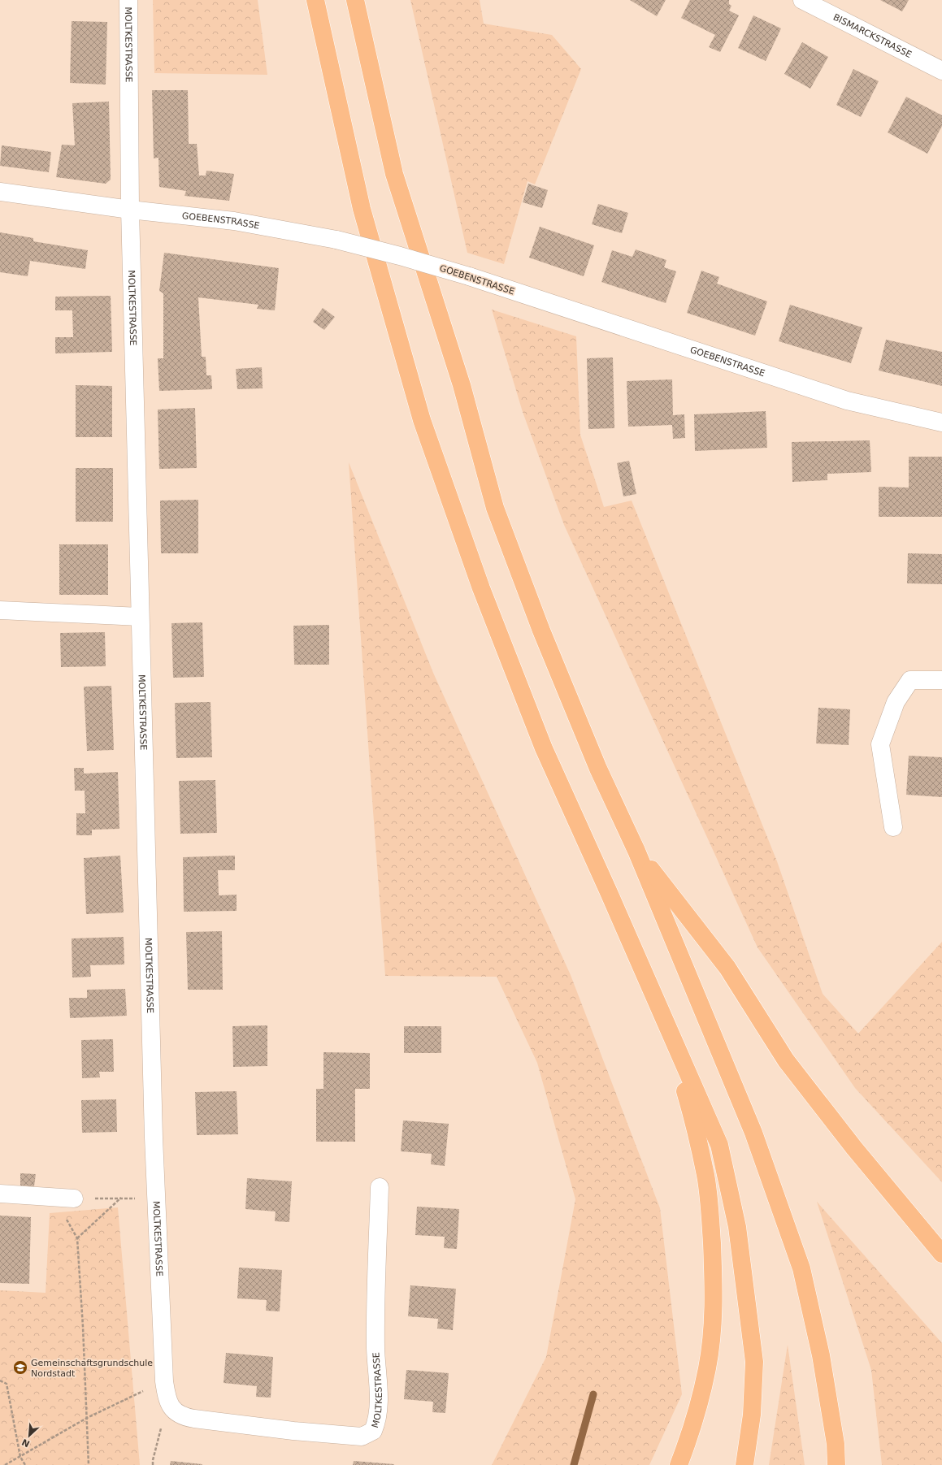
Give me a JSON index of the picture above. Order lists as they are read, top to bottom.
{
  "streets": {
    "street": ["BISMARCKSTRASSE", "MOLTKESTRASSE", "GOEBENSTRASSE"]
  },
  "crossings": [
    ["MOLTKESTRASSE", "GOEBENSTRASSE"]
  ],
  "places": {
    "school or university": ["Gemeinschaftsgrundschule Nordstadt"]
  },
  "north": "bottom left"
}
